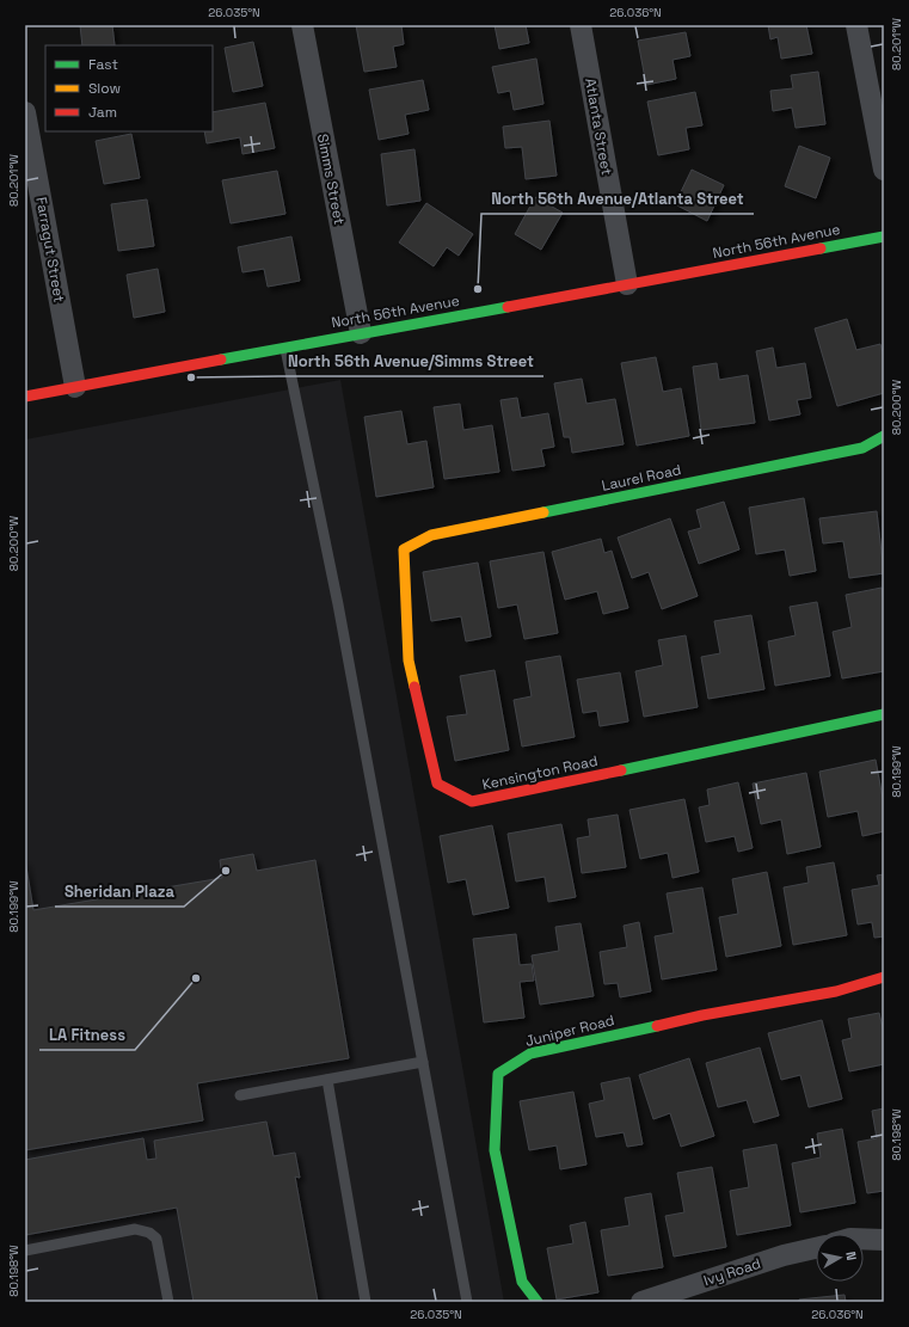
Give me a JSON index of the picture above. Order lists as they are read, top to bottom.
{
  "streets": {
    "street": [
      "Atlanta Street",
      "Simms Street",
      "North 56th Avenue",
      "Farragut Street",
      "Laurel Road",
      "Kensington Road",
      "Juniper Road",
      "Ivy Road"
    ]
  },
  "crossings": [
    ["Atlanta Street", "North 56th Avenue"],
    ["Simms Street", "North 56th Avenue"],
    ["North 56th Avenue", "Farragut Street"],
    ["Laurel Road", "Kensington Road"]
  ],
  "places": [
    "North 56th Avenue/Atlanta Street",
    "North 56th Avenue/Simms Street",
    "Sheridan Plaza",
    "LA Fitness"
  ],
  "legend": ["Fast", "Slow", "Jam"],
  "north": "right",
  "coordinates": [
    "26.035°N",
    "26.036°N",
    "80.201°W",
    "80.200°W",
    "80.199°W",
    "80.198°W"
  ]
}
